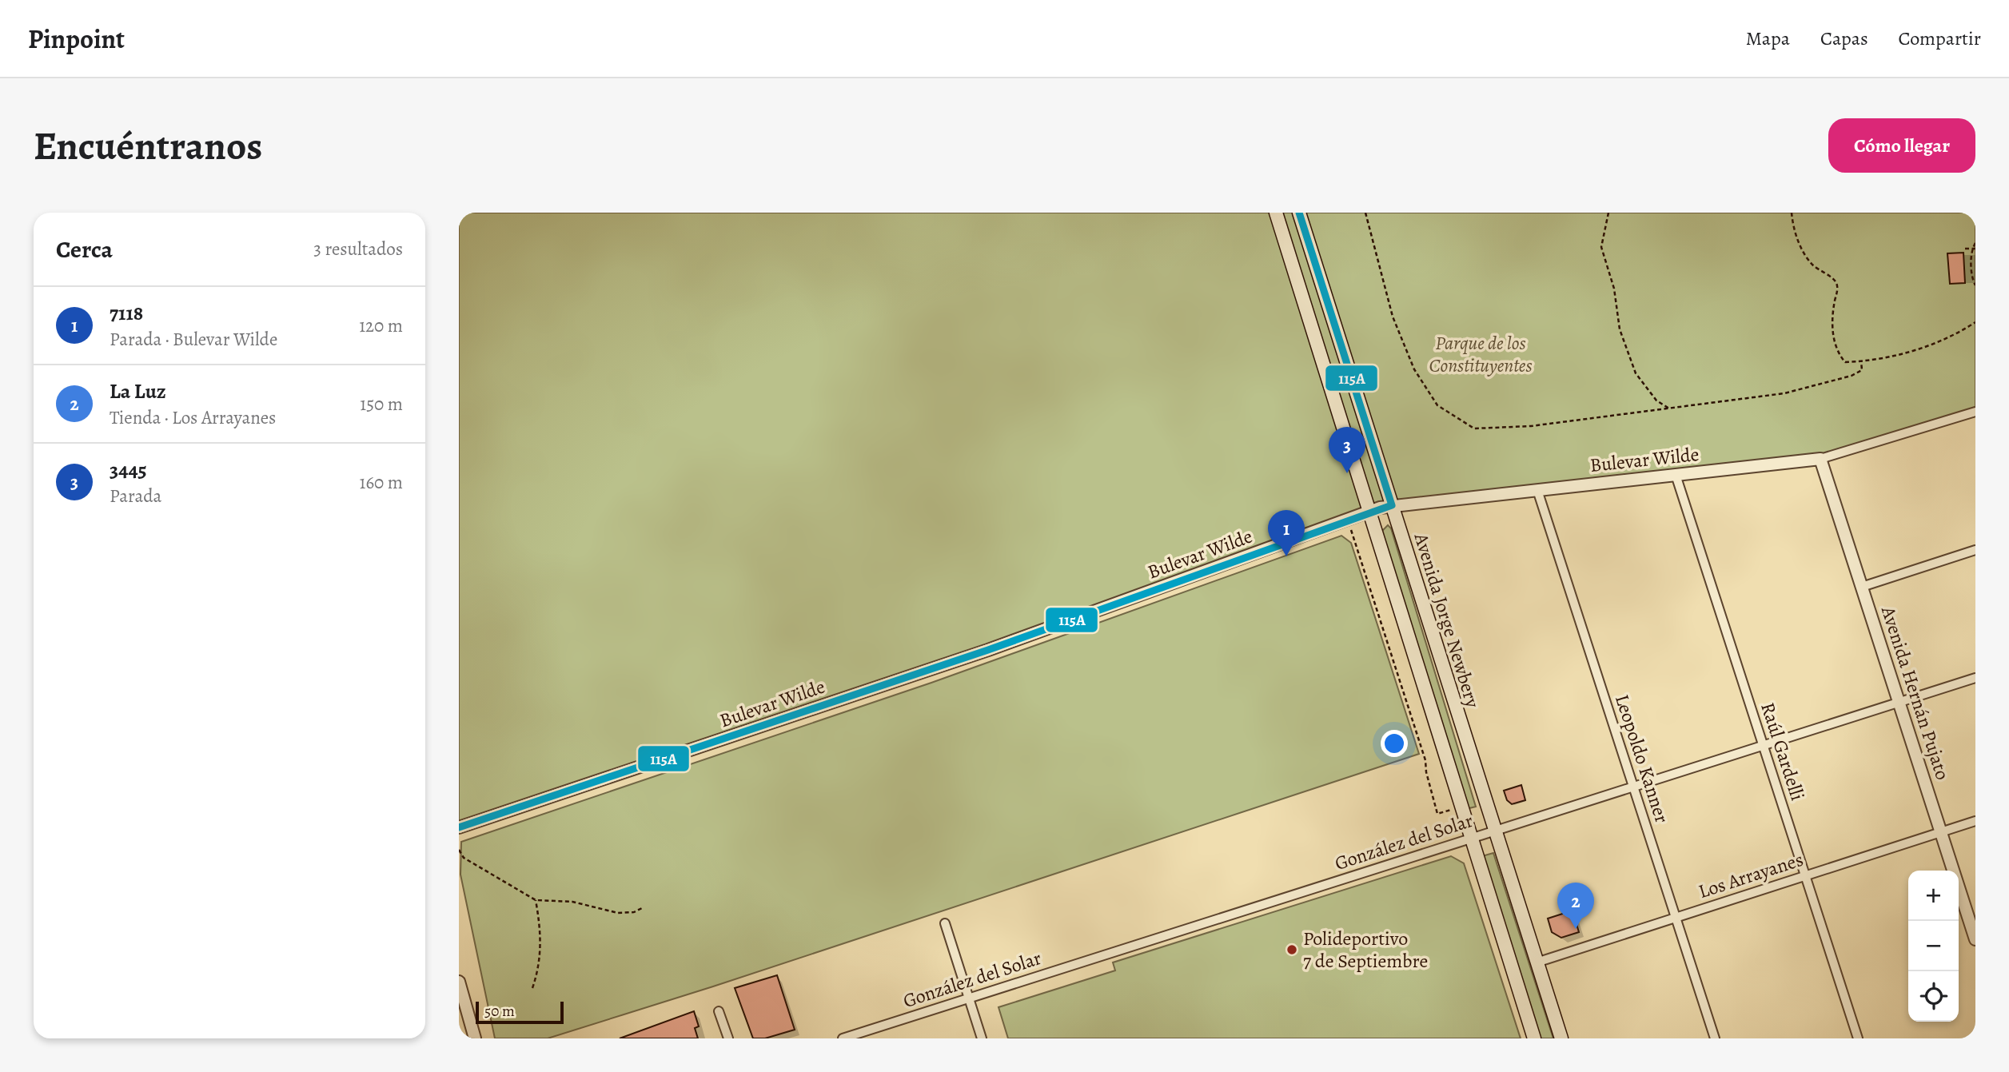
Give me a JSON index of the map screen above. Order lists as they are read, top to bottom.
{
  "streets": {
    "main road": ["Avenida Jorge Newbery"],
    "street": [
      "Bulevar Wilde",
      "Avenida Hernán Pujato",
      "Raúl Gardelli",
      "Leopoldo Kanner",
      "González del Solar",
      "Los Arrayanes"
    ]
  },
  "crossings": [
    ["Bulevar Wilde", "Avenida Jorge Newbery"],
    ["Bulevar Wilde", "Avenida Hernán Pujato"],
    ["Bulevar Wilde", "Raúl Gardelli"],
    ["Bulevar Wilde", "Leopoldo Kanner"],
    ["Avenida Jorge Newbery", "González del Solar"],
    ["Avenida Jorge Newbery", "Los Arrayanes"],
    ["Avenida Hernán Pujato", "González del Solar"],
    ["Avenida Hernán Pujato", "Los Arrayanes"],
    ["Raúl Gardelli", "González del Solar"],
    ["Raúl Gardelli", "Los Arrayanes"],
    ["Leopoldo Kanner", "González del Solar"],
    ["Leopoldo Kanner", "Los Arrayanes"]
  ],
  "parks": ["Parque de los Constituyentes"],
  "places": ["Polideportivo 7 de Septiembre"],
  "lines": ["transit line 115A"],
  "scale_bar": "50 m",
  "page": {
    "header": "Pinpoint",
    "nav": ["Mapa", "Capas", "Compartir"],
    "buttons": "Cómo llegar",
    "title": "Encuéntranos",
    "heading": ["Cerca", "3 resultados"],
    "list": [
      {
        "mark": "1",
        "name": "7118",
        "note": "Parada · Bulevar Wilde",
        "value": "120 m"
      },
      {
        "mark": "2",
        "name": "La Luz",
        "note": "Tienda · Los Arrayanes",
        "value": "150 m"
      },
      {
        "mark": "3",
        "name": "3445",
        "note": "Parada",
        "value": "160 m"
      }
    ],
    "pins": ["3", "1", "2"],
    "map_buttons": ["+", "−"],
    "scale": "50 m"
  }
}
